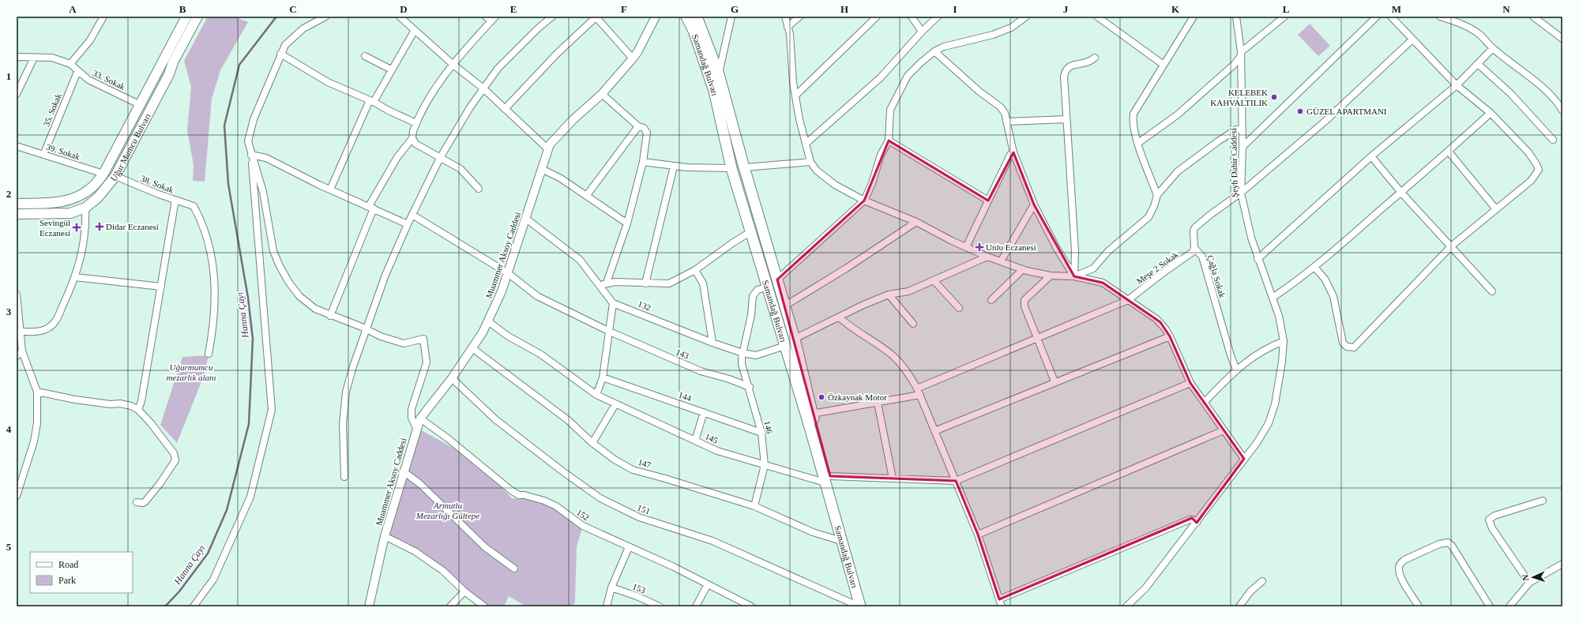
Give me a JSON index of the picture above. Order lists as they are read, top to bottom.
{
  "streets": {
    "highway": ["Samandağ Bulvarı"],
    "main road": ["Uğur Mumcu Bulvarı"],
    "street": [
      "33. Sokak",
      "35. Sokak",
      "39. Sokak",
      "Şeyh Dahir Caddesi",
      "38. Sokak",
      "Muammer Aksoy Caddesi",
      "Meşe 2 Sokak",
      "Çağla Sokak",
      "132",
      "143",
      "144",
      "146",
      "145",
      "147",
      "151",
      "152",
      "153"
    ]
  },
  "crossings": [
    ["Samandağ Bulvarı", "132"],
    ["Samandağ Bulvarı", "146"],
    ["Samandağ Bulvarı", "145"],
    ["Samandağ Bulvarı", "147"],
    ["Samandağ Bulvarı", "151"],
    ["33. Sokak", "35. Sokak"],
    ["33. Sokak", "Uğur Mumcu Bulvarı"],
    ["35. Sokak", "39. Sokak"],
    ["Uğur Mumcu Bulvarı", "39. Sokak"],
    ["Uğur Mumcu Bulvarı", "38. Sokak"],
    ["Muammer Aksoy Caddesi", "143"],
    ["Muammer Aksoy Caddesi", "145"],
    ["Muammer Aksoy Caddesi", "147"],
    ["Muammer Aksoy Caddesi", "151"],
    ["Muammer Aksoy Caddesi", "152"],
    ["Meşe 2 Sokak", "Çağla Sokak"],
    ["132", "146"],
    ["143", "146"],
    ["144", "146"],
    ["146", "145"],
    ["146", "147"]
  ],
  "water": ["Hanna Çayı"],
  "parks": ["Uğurmumcu mezarlık alanı", "Armutlu Mezarlığı Gültepe"],
  "places": {
    "other": ["KELEBEK KAHVALTILIK", "GÜZEL APARTMANI", "Özkaynak Motor"],
    "health": ["Didar Eczanesi", "Sevingül Eczanesi", "Unlu Eczanesi"]
  },
  "legend": ["Road", "Park"],
  "north": "left",
  "grid": {
    "columns": [
      "A",
      "B",
      "C",
      "D",
      "E",
      "F",
      "G",
      "H",
      "I",
      "J",
      "K",
      "L",
      "M",
      "N"
    ],
    "rows": [
      "1",
      "2",
      "3",
      "4",
      "5"
    ]
  }
}
